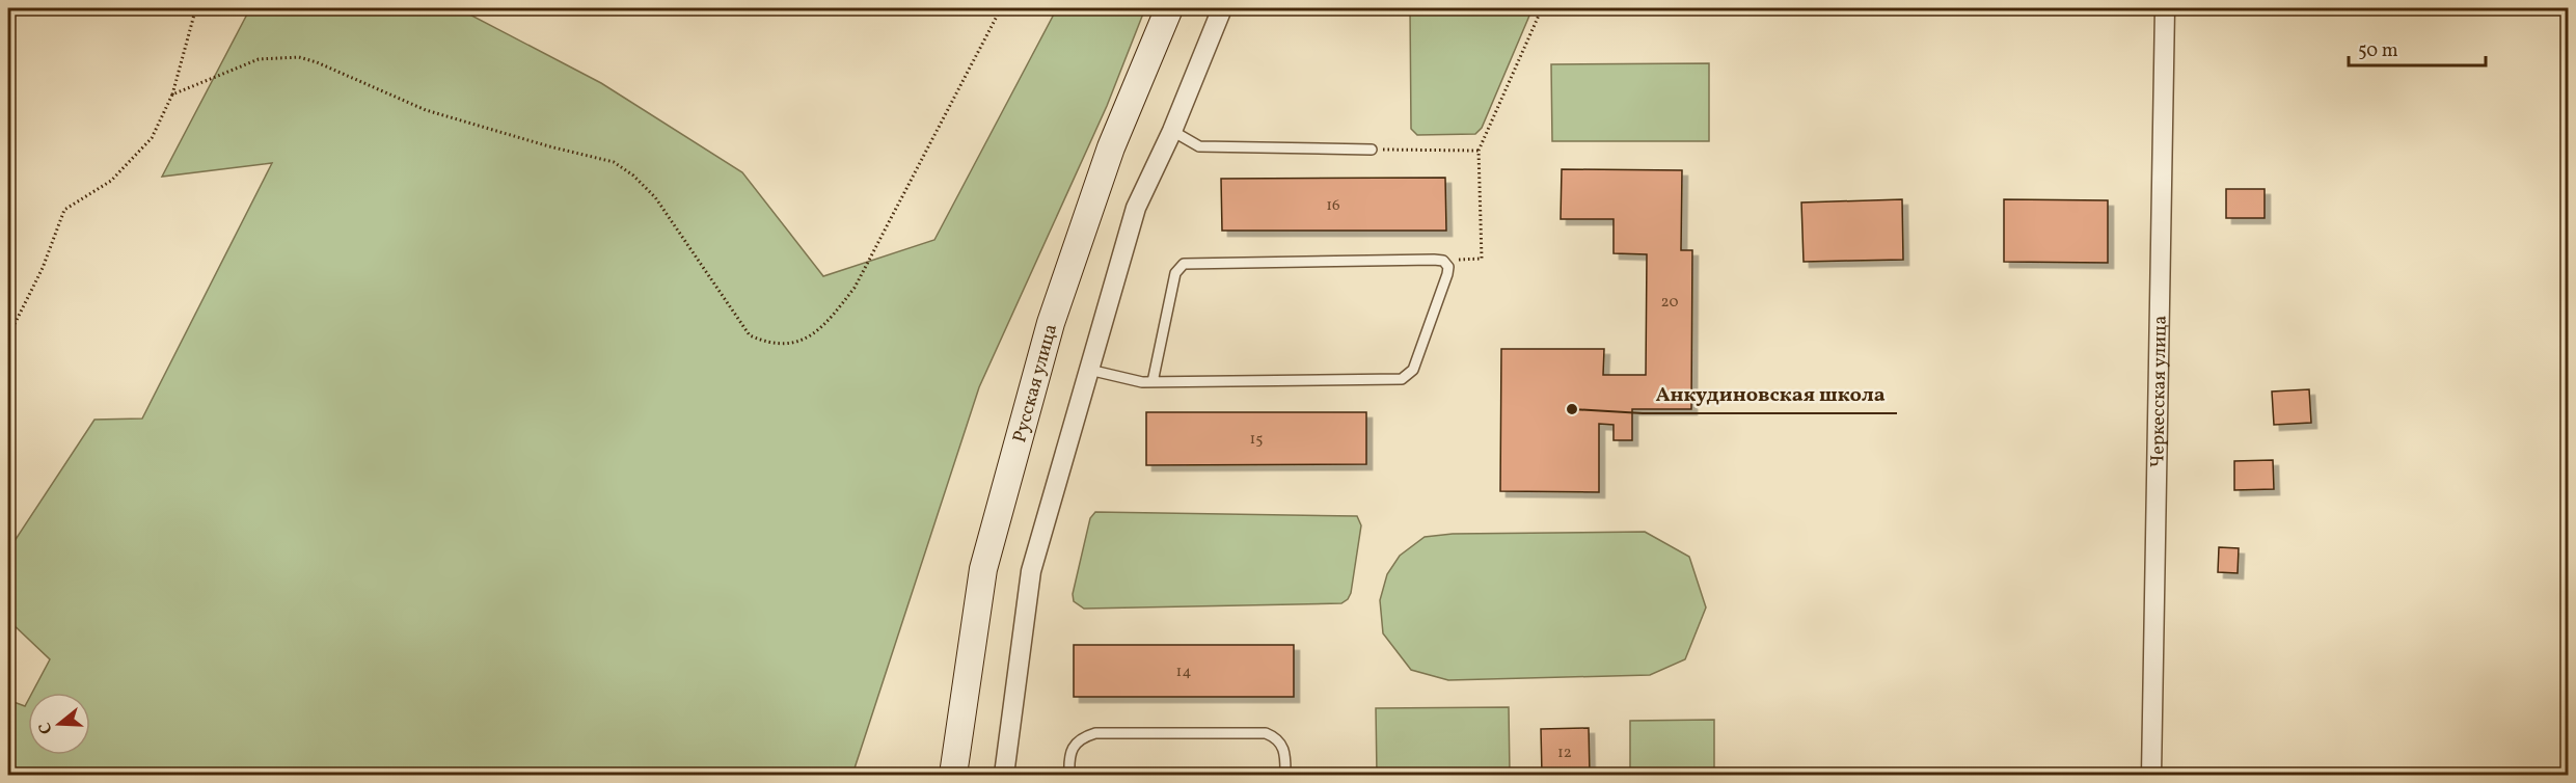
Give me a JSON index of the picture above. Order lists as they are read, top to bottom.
{
  "streets": {
    "street": ["Русская улица", "Черкесская улица"]
  },
  "places": ["Анкудиновская школа"],
  "house_numbers": [
    "16",
    "20",
    "15",
    "14",
    "12"
  ],
  "scale_bar": "50 m",
  "north": "left"
}
